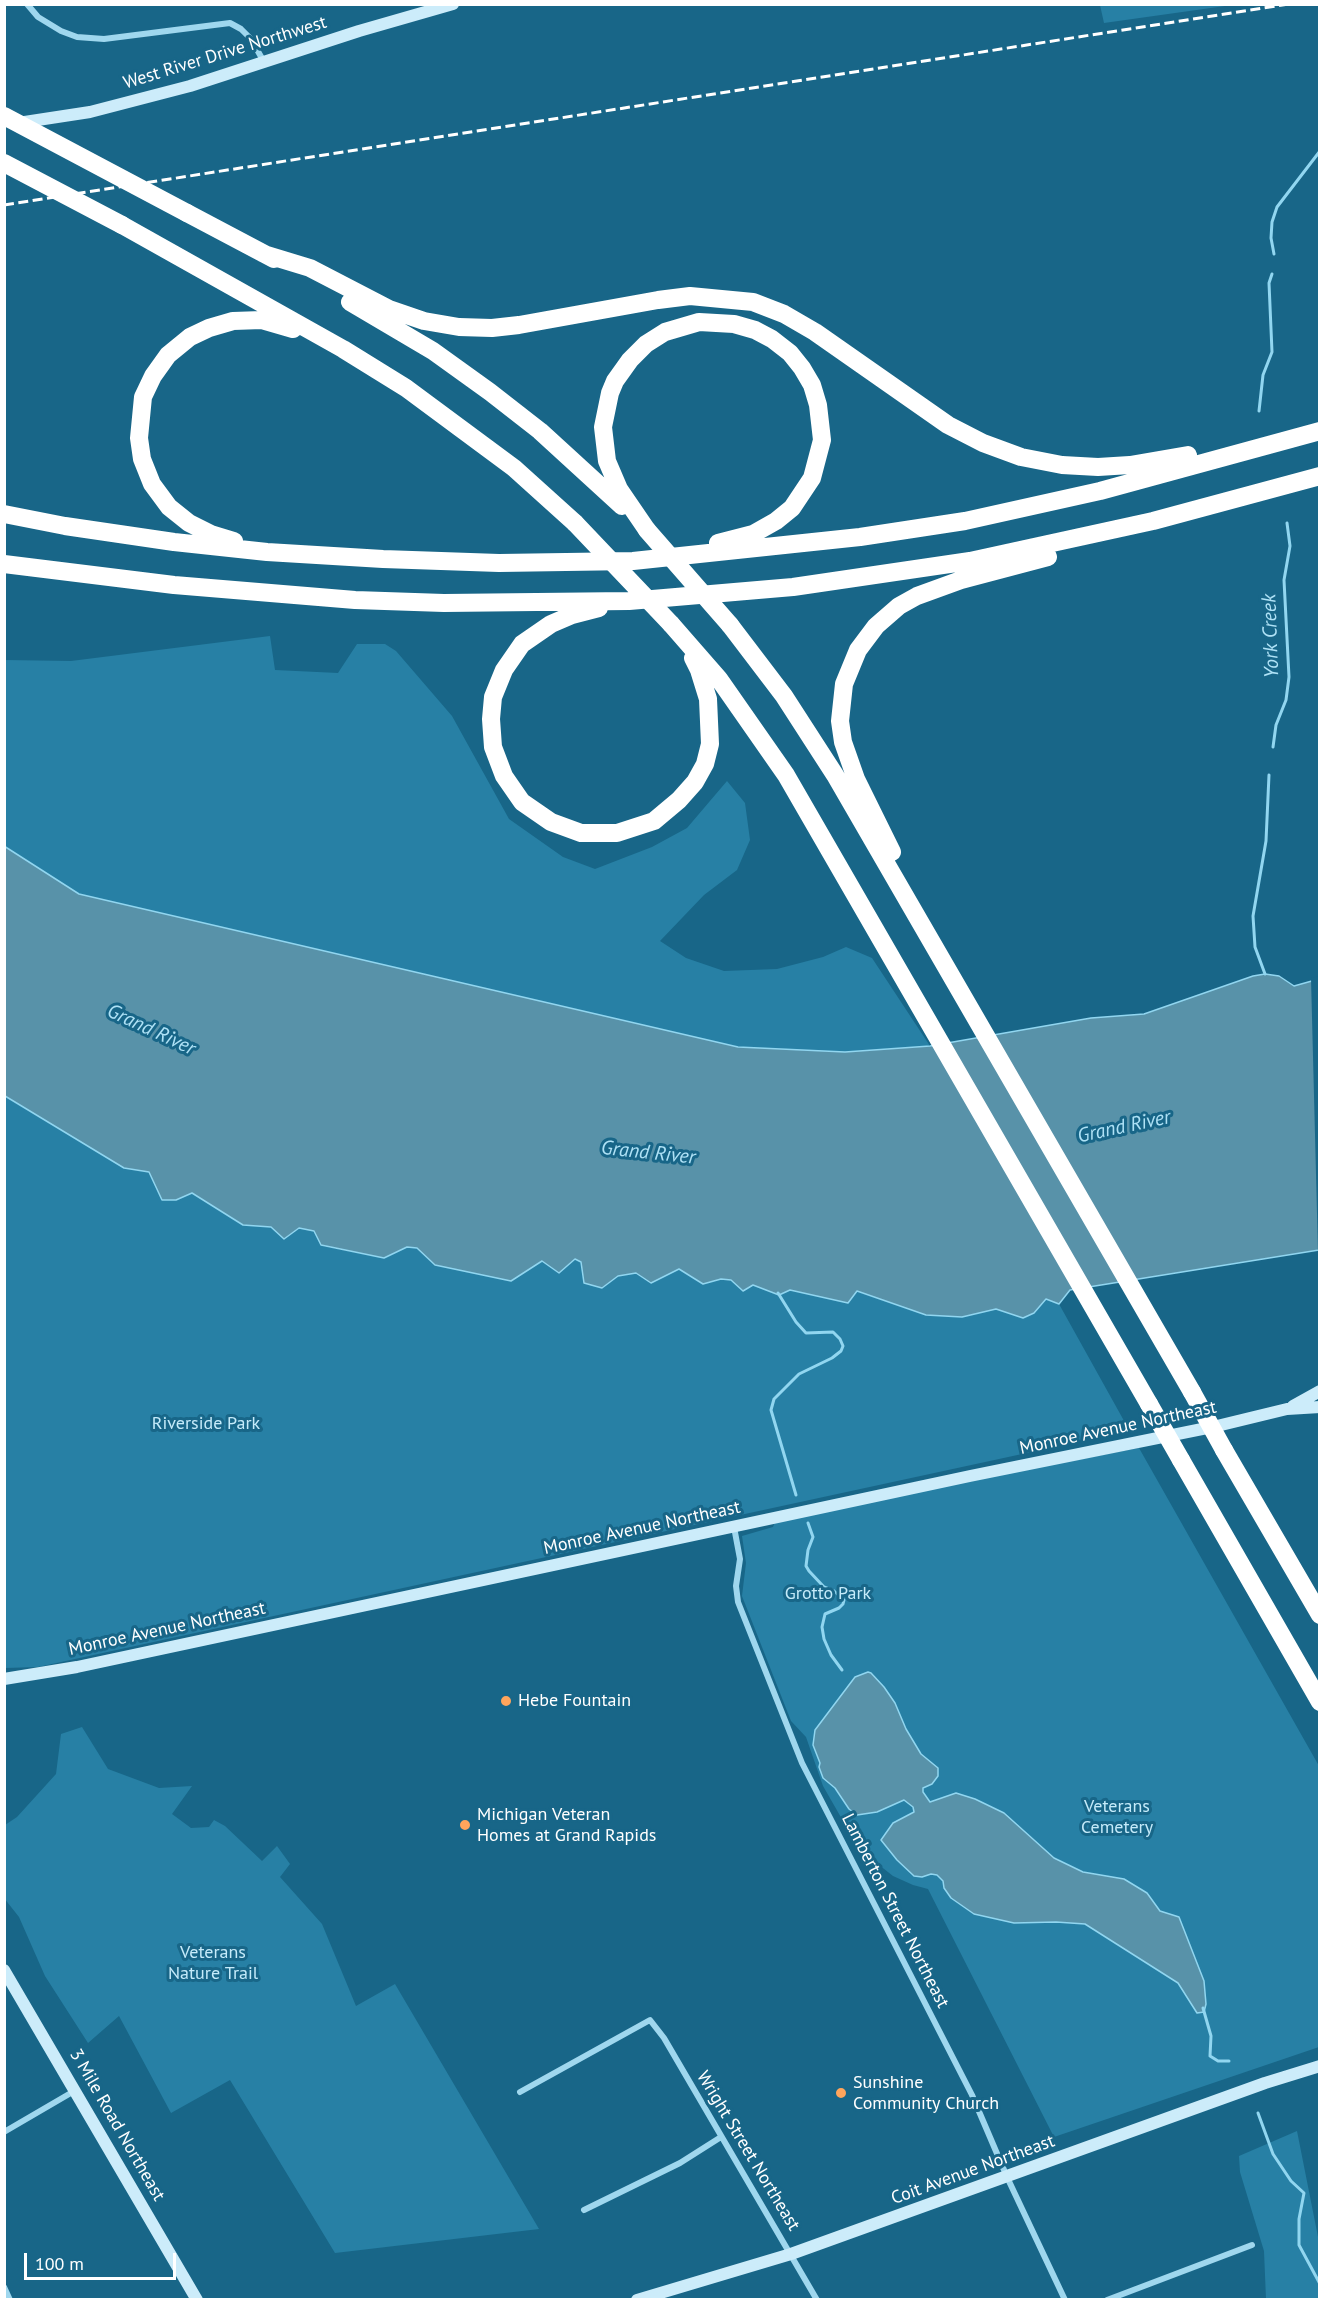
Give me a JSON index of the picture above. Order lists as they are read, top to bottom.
{
  "streets": {
    "main road": [
      "West River Drive Northwest",
      "Monroe Avenue Northeast",
      "3 Mile Road Northeast",
      "Coit Avenue Northeast"
    ],
    "street": ["Lamberton Street Northeast", "Wright Street Northeast"]
  },
  "crossings": [
    ["Monroe Avenue Northeast", "Lamberton Street Northeast"],
    ["Lamberton Street Northeast", "Coit Avenue Northeast"],
    ["Wright Street Northeast", "Coit Avenue Northeast"]
  ],
  "water": ["York Creek", "Grand River"],
  "parks": [
    "Riverside Park",
    "Grotto Park",
    "Veterans Cemetery",
    "Veterans Nature Trail"
  ],
  "places": ["Hebe Fountain", "Michigan Veteran Homes at Grand Rapids", "Sunshine Community Church"],
  "scale_bar": "100 m"
}
